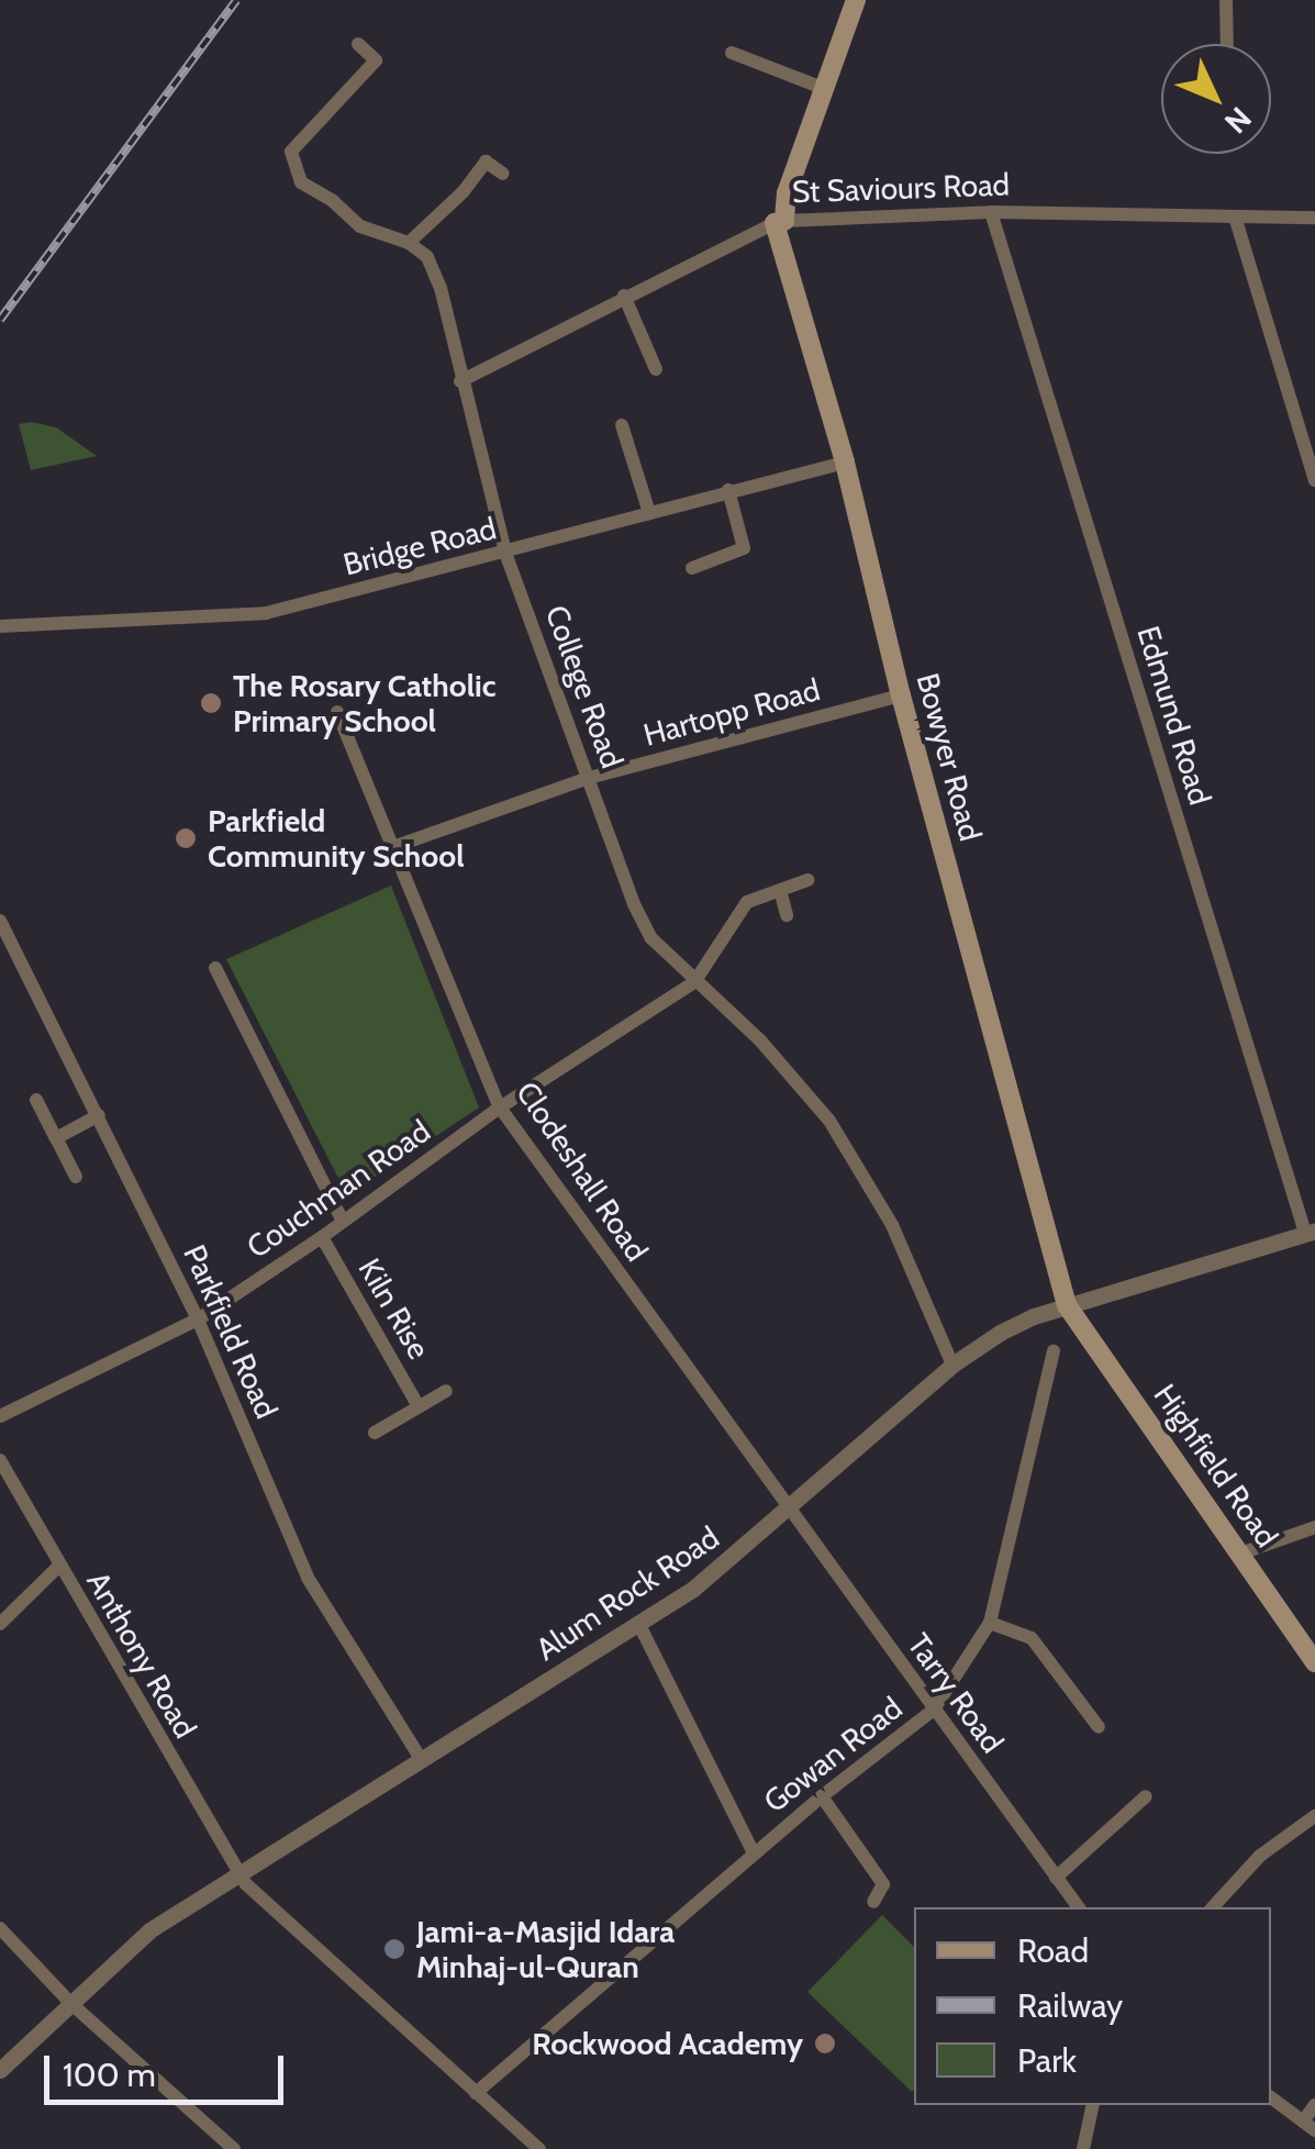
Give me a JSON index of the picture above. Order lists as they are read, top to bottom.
{
  "streets": {
    "main road": ["Bowyer Road", "Highfield Road"],
    "street": [
      "St Saviours Road",
      "Bridge Road",
      "College Road",
      "Hartopp Road",
      "Edmund Road",
      "Clodeshall Road",
      "Couchman Road",
      "Kiln Rise",
      "Parkfield Road",
      "Alum Rock Road",
      "Anthony Road",
      "Tarry Road",
      "Gowan Road"
    ]
  },
  "crossings": [
    ["St Saviours Road", "College Road"],
    ["St Saviours Road", "Edmund Road"],
    ["St Saviours Road", "Bowyer Road"],
    ["Bridge Road", "College Road"],
    ["Bridge Road", "Bowyer Road"],
    ["College Road", "Hartopp Road"],
    ["College Road", "Couchman Road"],
    ["College Road", "Alum Rock Road"],
    ["Hartopp Road", "Bowyer Road"],
    ["Hartopp Road", "Clodeshall Road"],
    ["Edmund Road", "Alum Rock Road"],
    ["Bowyer Road", "Highfield Road"],
    ["Bowyer Road", "Alum Rock Road"],
    ["Clodeshall Road", "Couchman Road"],
    ["Clodeshall Road", "Alum Rock Road"],
    ["Clodeshall Road", "Tarry Road"],
    ["Couchman Road", "Kiln Rise"],
    ["Couchman Road", "Parkfield Road"],
    ["Parkfield Road", "Alum Rock Road"],
    ["Highfield Road", "Alum Rock Road"],
    ["Alum Rock Road", "Anthony Road"],
    ["Alum Rock Road", "Tarry Road"],
    ["Anthony Road", "Gowan Road"],
    ["Tarry Road", "Gowan Road"]
  ],
  "places": [
    "The Rosary Catholic Primary School",
    "Parkfield Community School",
    "Jami-a-Masjid Idara Minhaj-ul-Quran",
    "Rockwood Academy"
  ],
  "legend": ["Road", "Railway", "Park"],
  "scale_bar": "100 m",
  "north": "bottom right"
}
